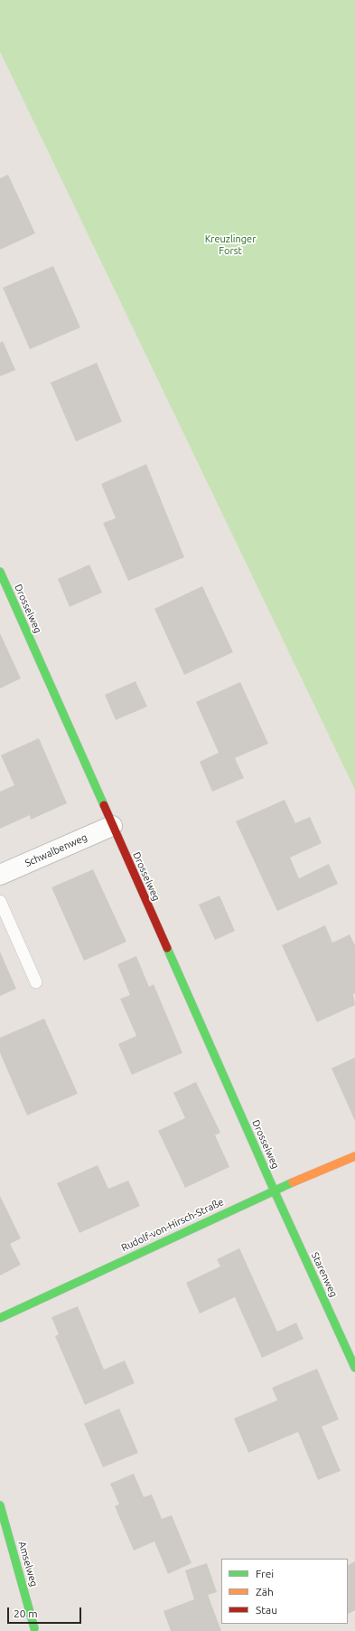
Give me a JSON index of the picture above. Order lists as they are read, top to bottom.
{
  "streets": {
    "street": [
      "Drosselweg",
      "Schwalbenweg",
      "Rudolf-von-Hirsch-Straße",
      "Starenweg",
      "Amselweg"
    ]
  },
  "crossings": [
    ["Drosselweg", "Schwalbenweg"],
    ["Drosselweg", "Rudolf-von-Hirsch-Straße"],
    ["Drosselweg", "Starenweg"],
    ["Rudolf-von-Hirsch-Straße", "Starenweg"]
  ],
  "parks": ["Kreuzlinger Forst"],
  "legend": ["Frei", "Zäh", "Stau"],
  "scale_bar": "20 m"
}
